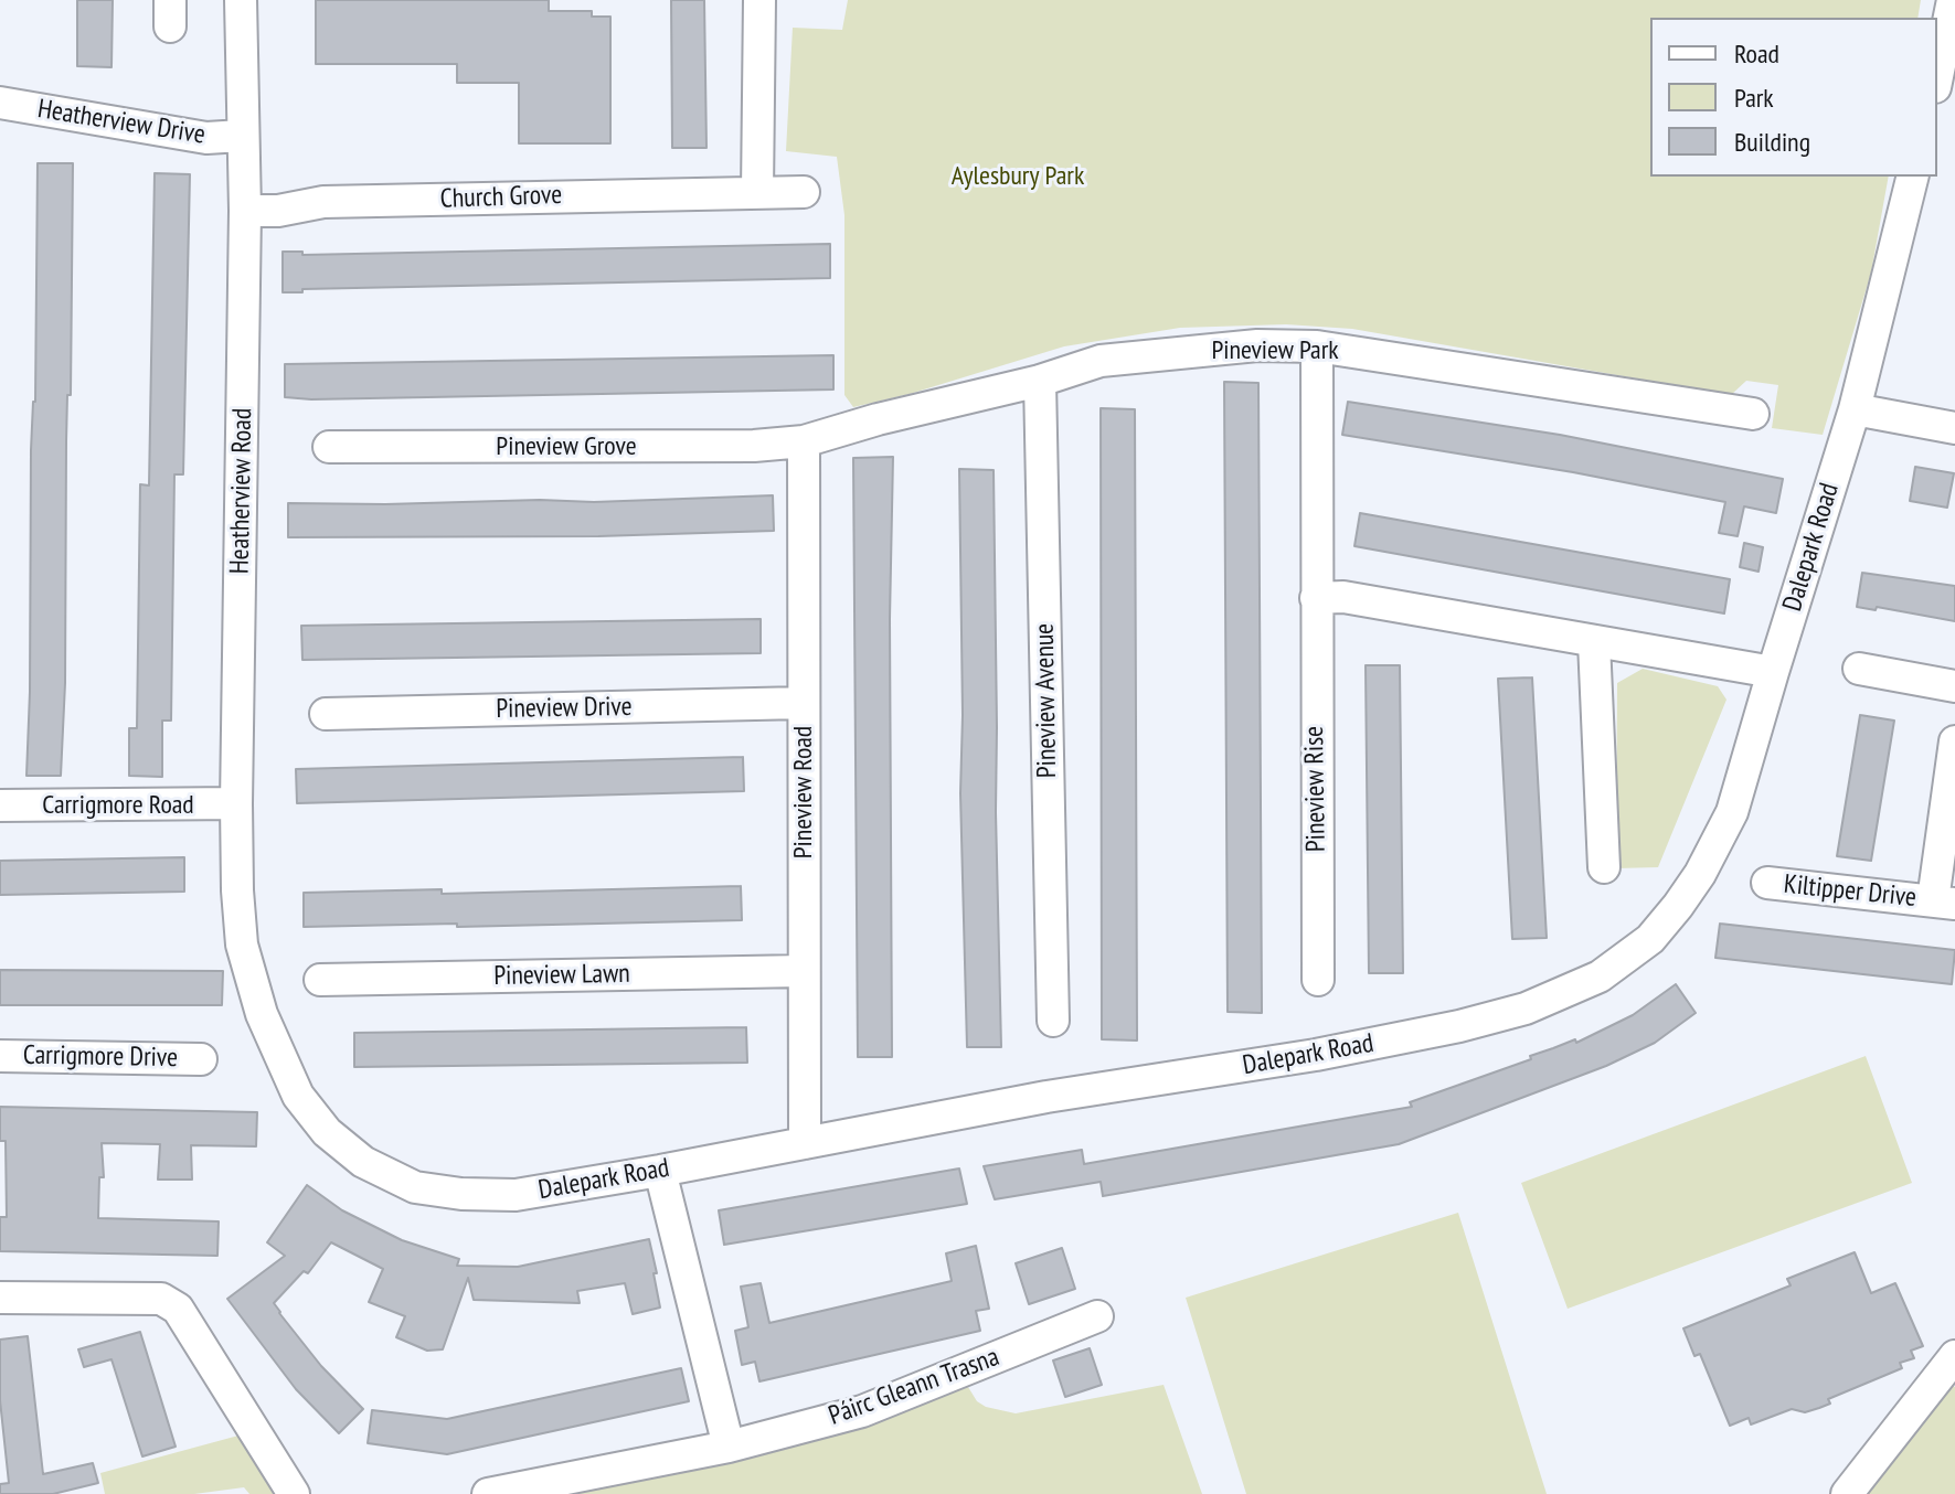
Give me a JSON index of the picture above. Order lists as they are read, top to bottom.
{
  "streets": {
    "street": [
      "Heatherview Drive",
      "Church Grove",
      "Pineview Park",
      "Pineview Grove",
      "Heatherview Road",
      "Dalepark Road",
      "Pineview Avenue",
      "Pineview Drive",
      "Pineview Rise",
      "Pineview Road",
      "Carrigmore Road",
      "Kiltipper Drive",
      "Pineview Lawn",
      "Carrigmore Drive",
      "Páirc Gleann Trasna"
    ]
  },
  "crossings": [
    ["Heatherview Drive", "Heatherview Road"],
    ["Church Grove", "Heatherview Road"],
    ["Pineview Park", "Pineview Grove"],
    ["Pineview Park", "Pineview Avenue"],
    ["Pineview Park", "Pineview Rise"],
    ["Pineview Park", "Pineview Road"],
    ["Pineview Grove", "Pineview Road"],
    ["Heatherview Road", "Dalepark Road"],
    ["Heatherview Road", "Carrigmore Road"],
    ["Dalepark Road", "Pineview Road"],
    ["Pineview Drive", "Pineview Road"],
    ["Pineview Road", "Pineview Lawn"]
  ],
  "parks": ["Aylesbury Park"],
  "legend": ["Road", "Park", "Building"]
}
